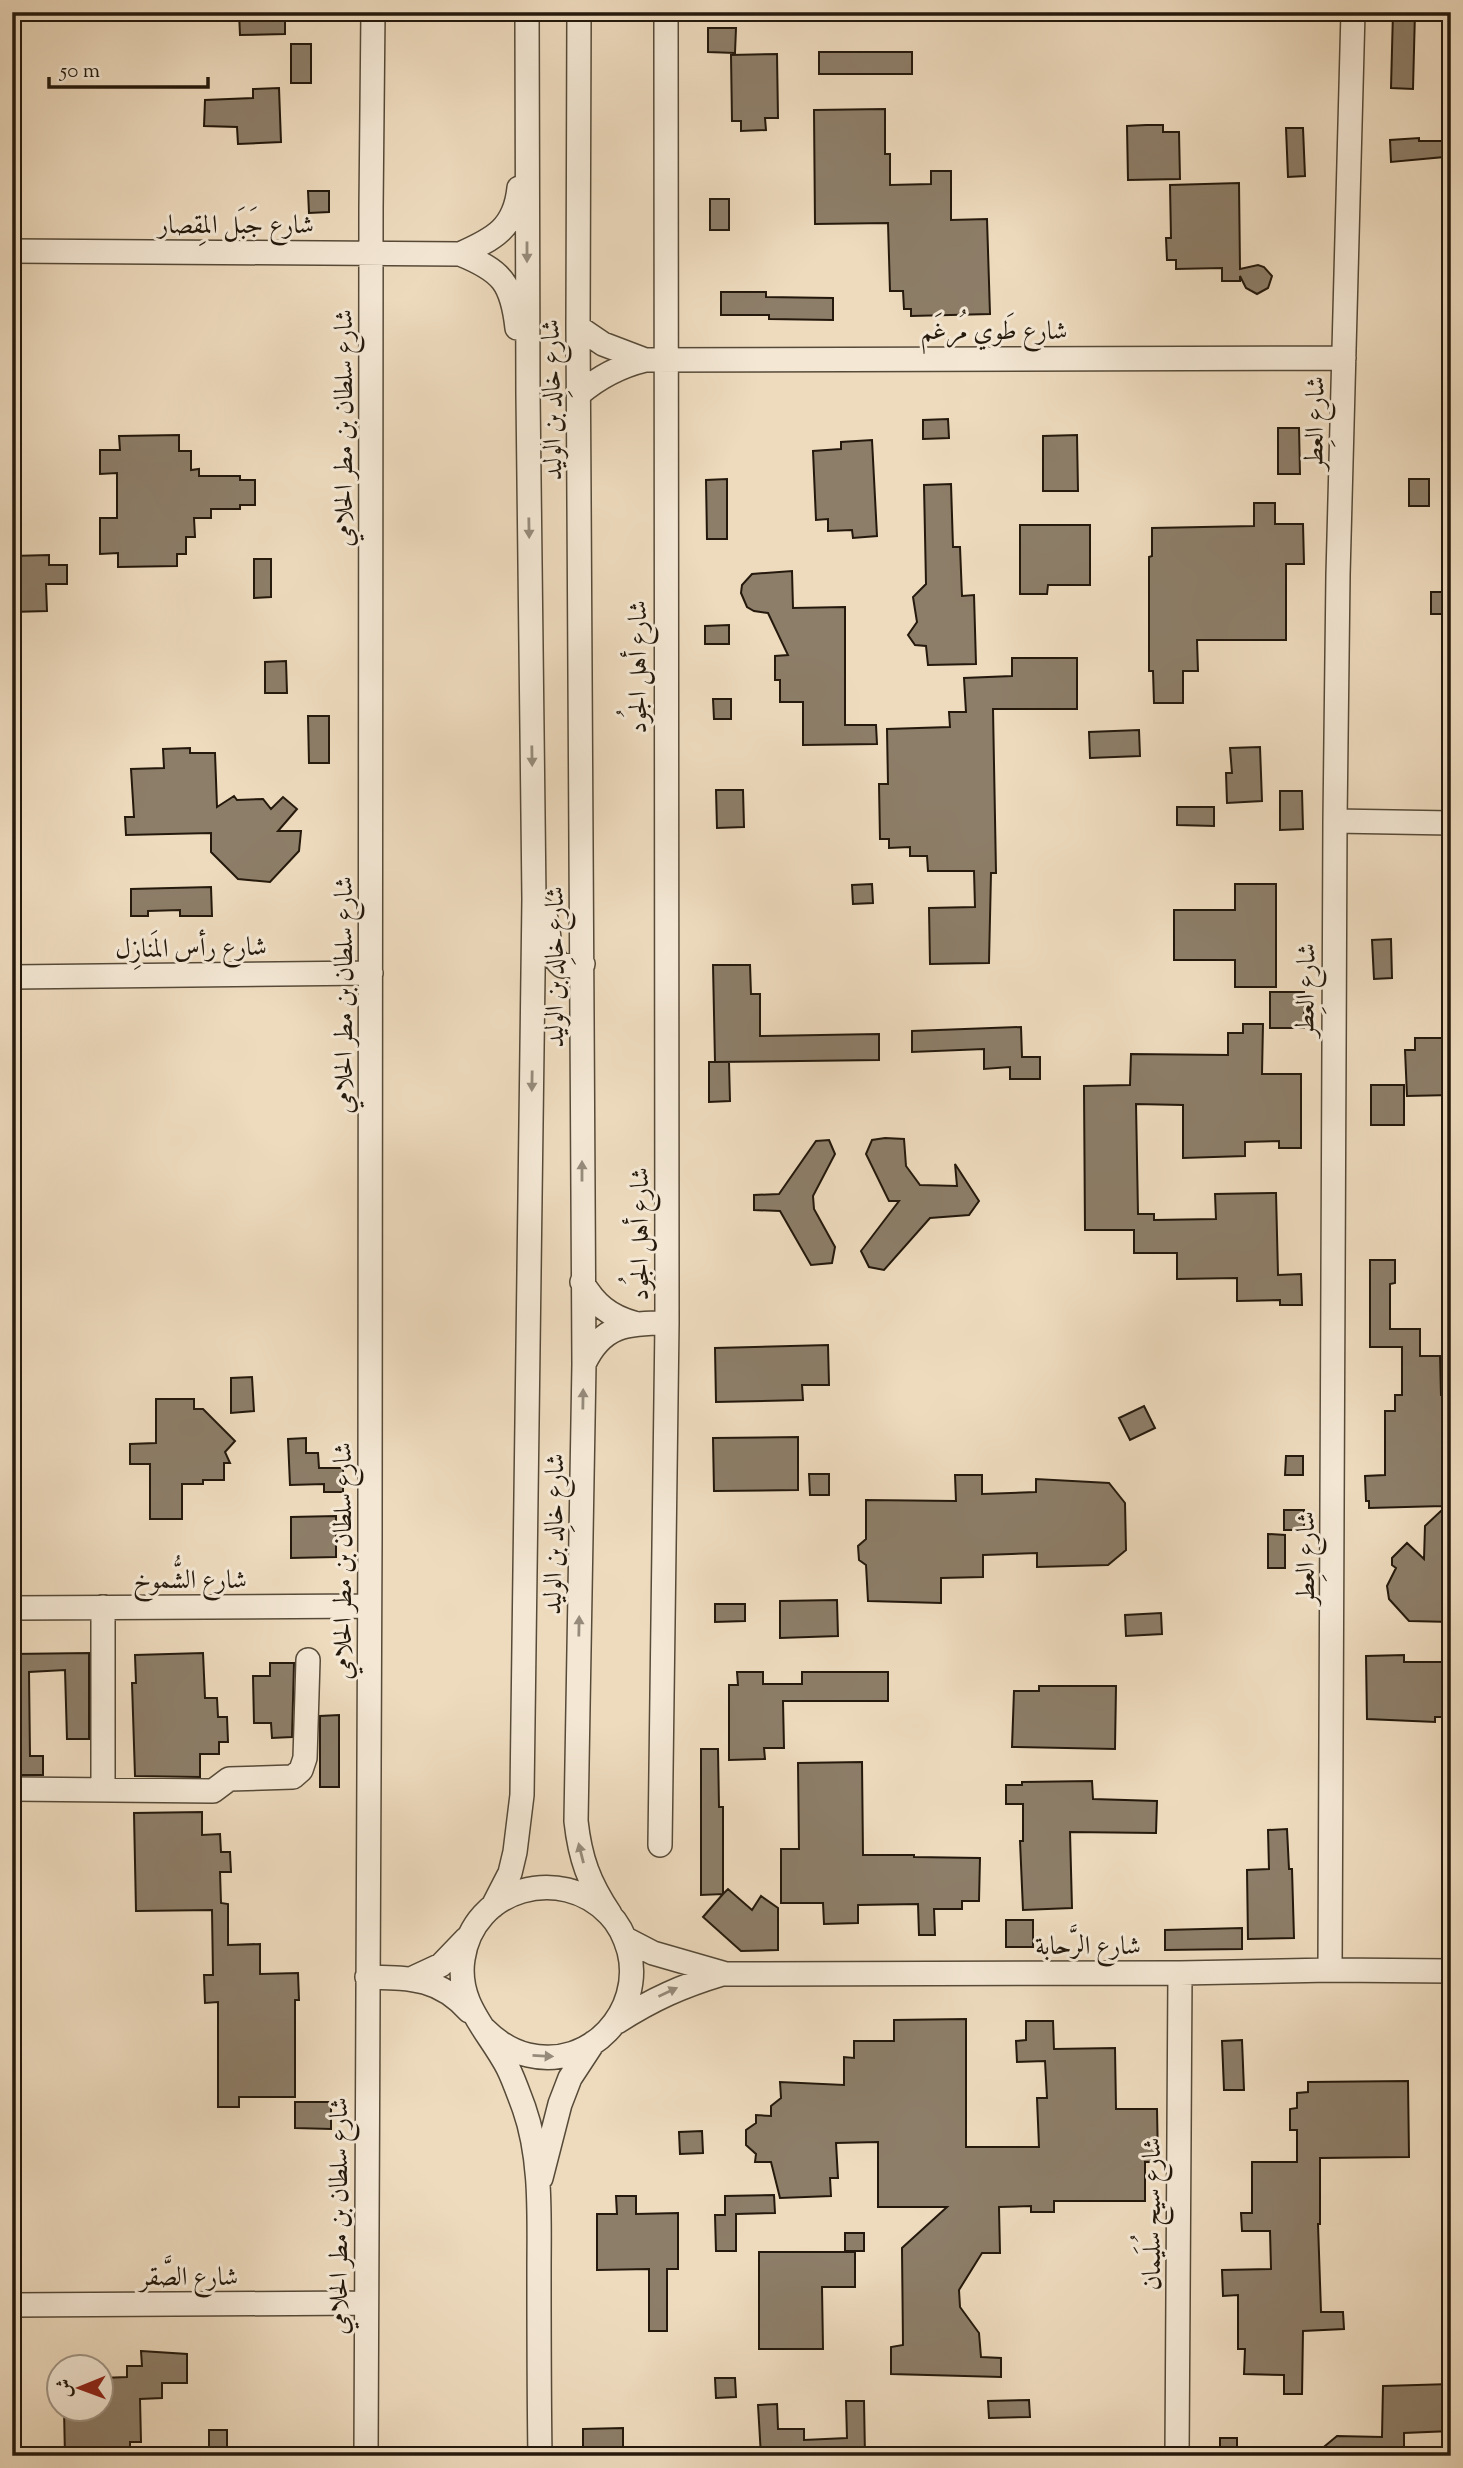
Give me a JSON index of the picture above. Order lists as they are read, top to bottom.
{
  "streets": {
    "street": [
      "شارع جَبَل المِقصار",
      "شارع طَوي مُرغَم",
      "شارع خالِد بن الوليد",
      "شارع العِطر",
      "شارع سلطان بن مطر الحلامي",
      "شارع أهل الجُود",
      "شارع رأس المَنازِل",
      "شارع الشُّموخ",
      "شارع الرَّحابة",
      "شارع سيح سُلَيمان",
      "شارع الصَّقر"
    ]
  },
  "crossings": [
    ["شارع جَبَل المِقصار", "شارع خالِد بن الوليد"],
    ["شارع جَبَل المِقصار", "شارع سلطان بن مطر الحلامي"],
    ["شارع طَوي مُرغَم", "شارع خالِد بن الوليد"],
    ["شارع طَوي مُرغَم", "شارع العِطر"],
    ["شارع طَوي مُرغَم", "شارع أهل الجُود"],
    ["شارع خالِد بن الوليد", "شارع أهل الجُود"],
    ["شارع خالِد بن الوليد", "شارع الرَّحابة"],
    ["شارع العِطر", "شارع الرَّحابة"],
    ["شارع سلطان بن مطر الحلامي", "شارع رأس المَنازِل"],
    ["شارع سلطان بن مطر الحلامي", "شارع الشُّموخ"],
    ["شارع سلطان بن مطر الحلامي", "شارع الصَّقر"],
    ["شارع الرَّحابة", "شارع سيح سُلَيمان"]
  ],
  "scale_bar": "50 m",
  "north": "left"
}
